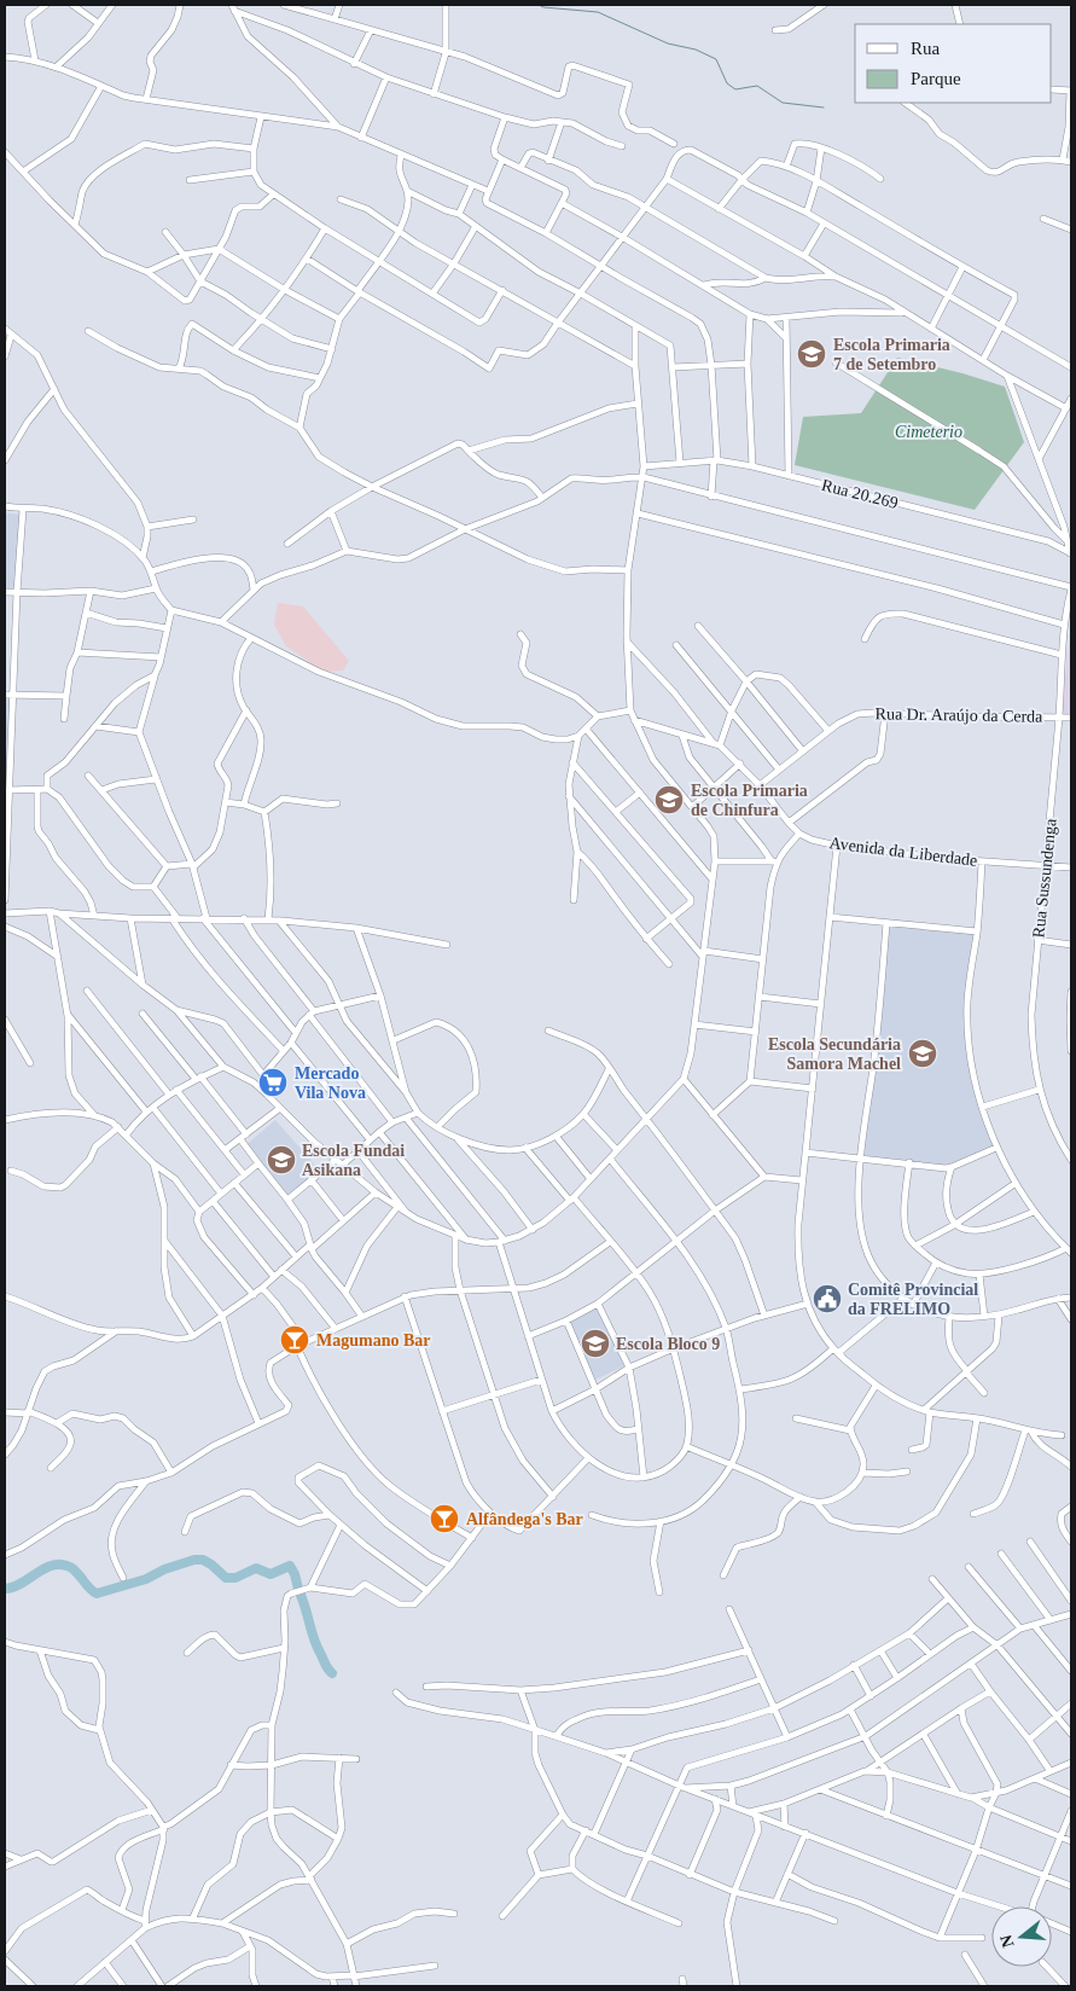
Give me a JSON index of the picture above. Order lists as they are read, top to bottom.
{
  "streets": {
    "street": [
      "Rua 20.269",
      "Rua Dr. Araújo da Cerda",
      "Avenida da Liberdade",
      "Rua Sussundenga"
    ]
  },
  "crossings": [
    ["Rua Dr. Araújo da Cerda", "Avenida da Liberdade"],
    ["Rua Dr. Araújo da Cerda", "Rua Sussundenga"],
    ["Avenida da Liberdade", "Rua Sussundenga"]
  ],
  "parks": ["Cimeterio"],
  "places": {
    "school or university": [
      "Escola Primaria 7 de Setembro",
      "Escola Primaria de Chinfura",
      "Escola Secundária Samora Machel",
      "Escola Fundai Asikana",
      "Escola Bloco 9"
    ],
    "supermarket": ["Mercado Vila Nova"],
    "public building": ["Comitê Provincial da FRELIMO"],
    "bar": ["Magumano Bar", "Alfândega's Bar"]
  },
  "legend": ["Rua", "Parque"],
  "north": "left"
}
